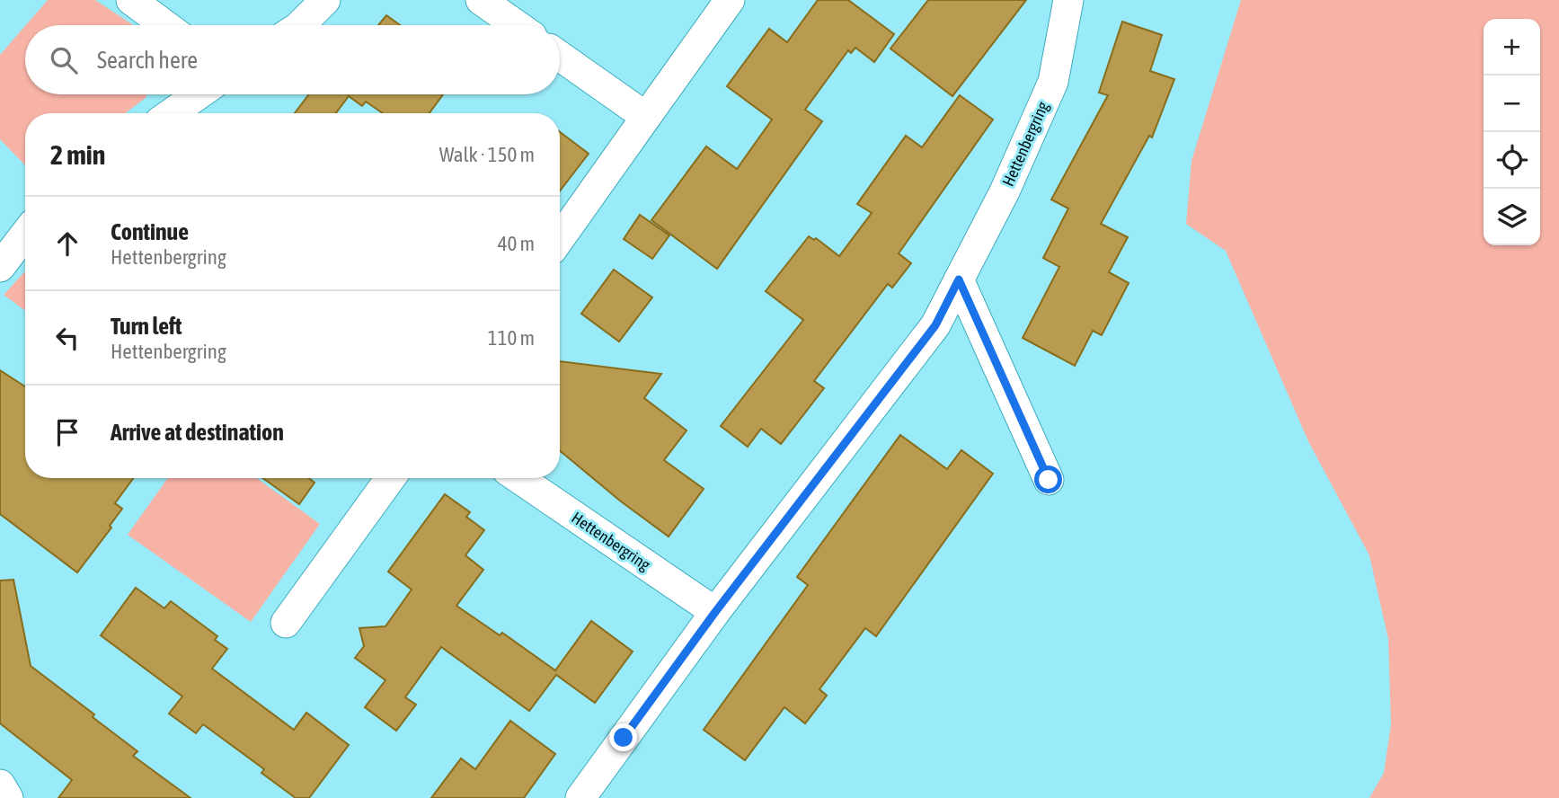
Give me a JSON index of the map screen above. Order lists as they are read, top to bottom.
{
  "streets": {
    "street": ["Hettenbergring"]
  },
  "page": {
    "map_buttons": ["+", "−"],
    "search": "Search here",
    "heading": ["2 min", "Walk · 150 m"],
    "list": [
      ["Continue", "Hettenbergring", "40 m"],
      ["Turn left", "Hettenbergring", "110 m"],
      "Arrive at destination"
    ]
  }
}
